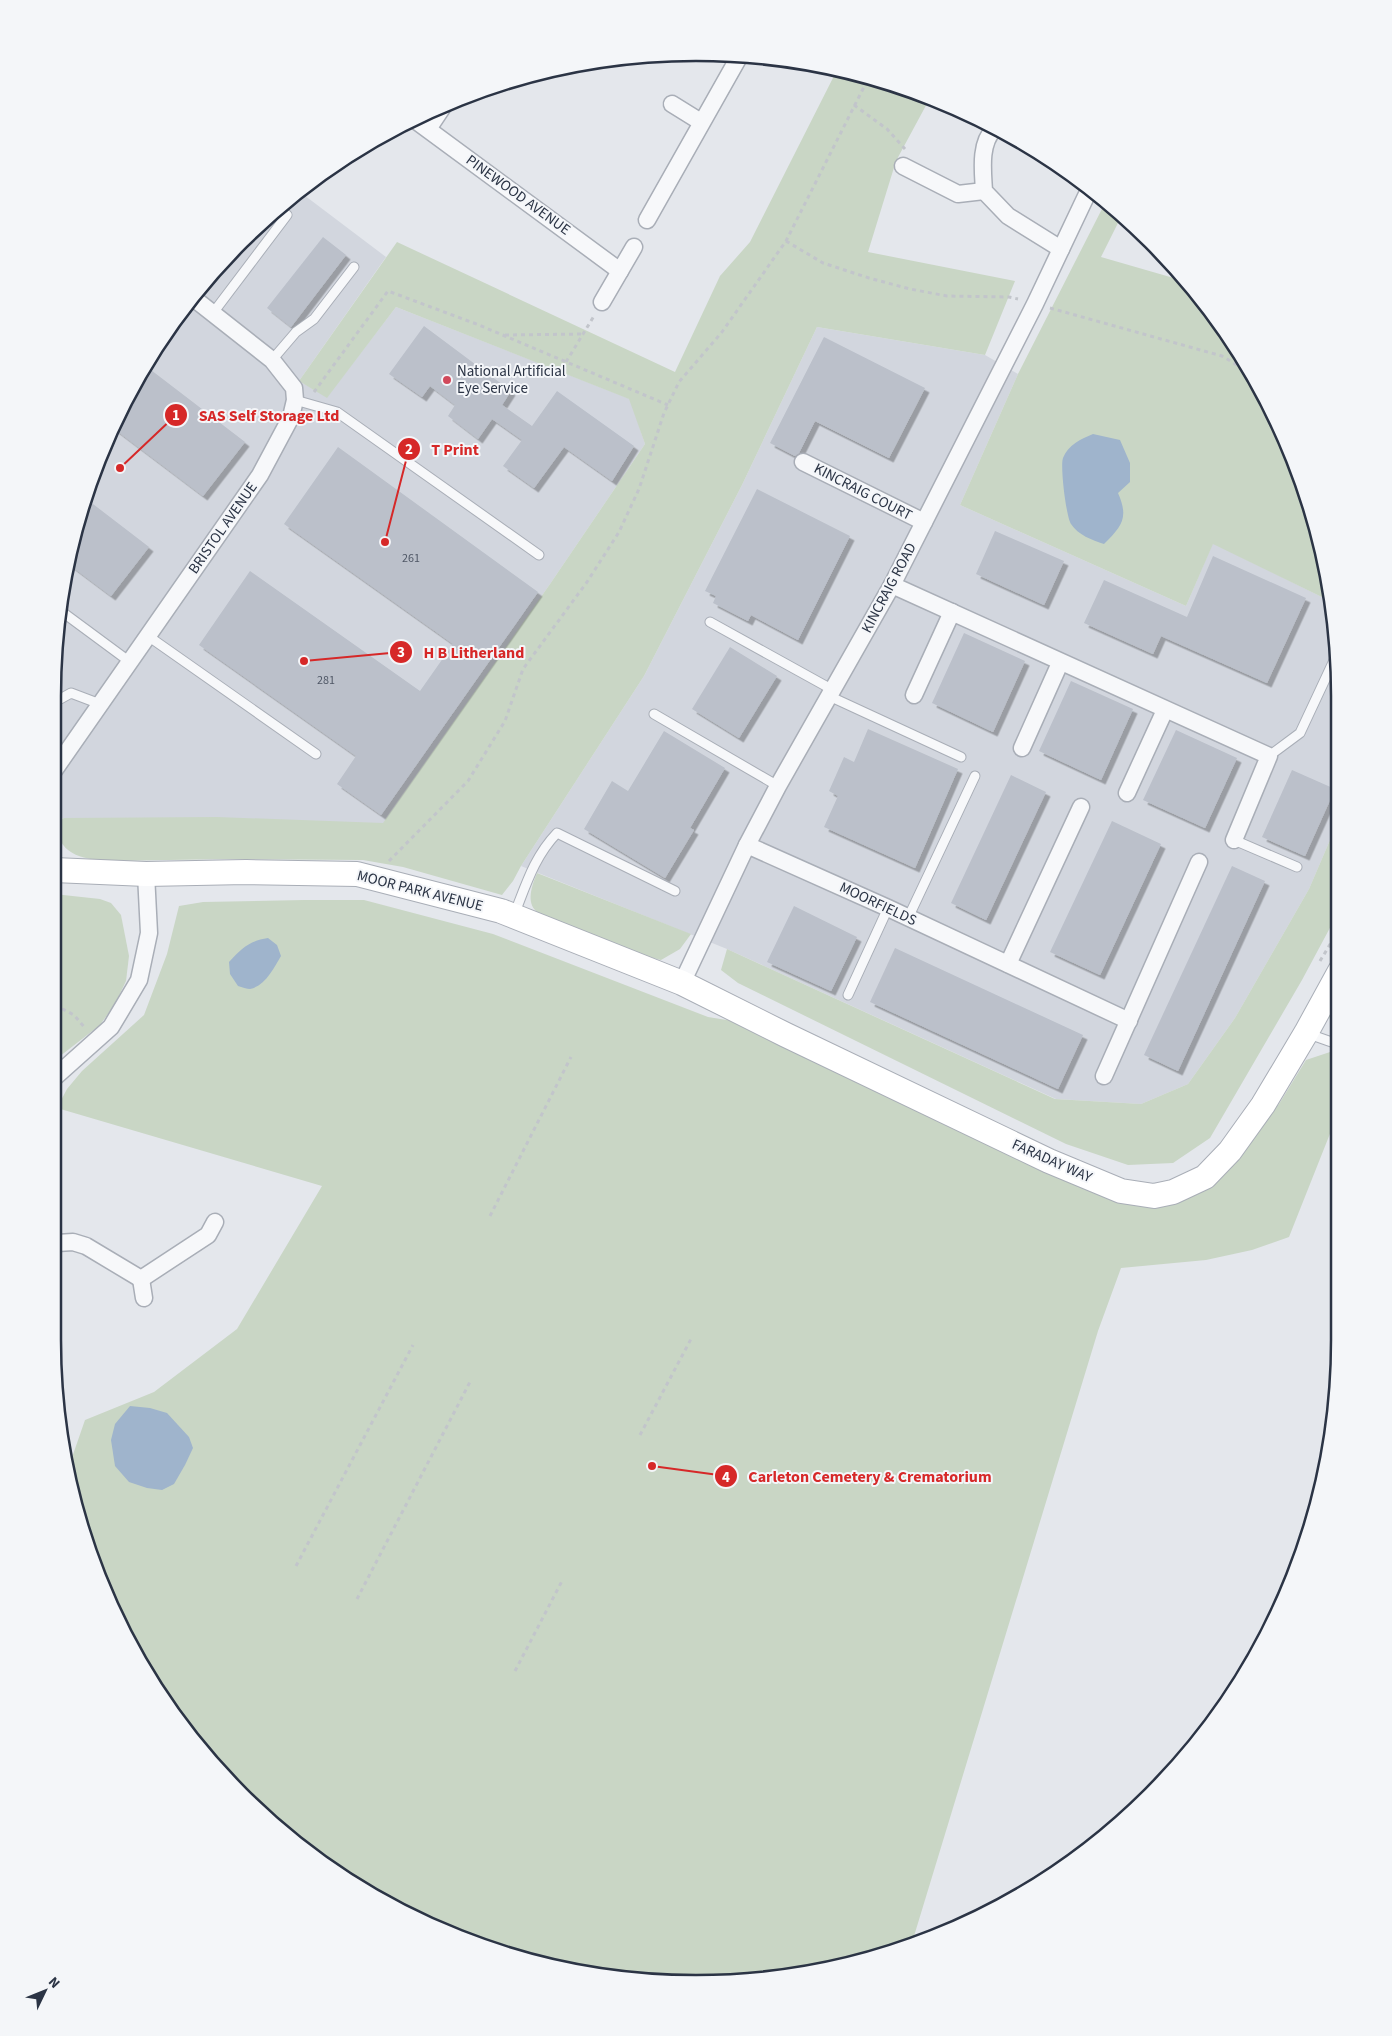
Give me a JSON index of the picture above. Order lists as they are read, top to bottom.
{
  "streets": {
    "street": [
      "PINEWOOD AVENUE",
      "KINCRAIG COURT",
      "BRISTOL AVENUE",
      "KINCRAIG ROAD",
      "MOOR PARK AVENUE",
      "MOORFIELDS",
      "FARADAY WAY"
    ]
  },
  "crossings": [
    ["KINCRAIG COURT", "KINCRAIG ROAD"],
    ["KINCRAIG ROAD", "MOOR PARK AVENUE"],
    ["KINCRAIG ROAD", "MOORFIELDS"],
    ["KINCRAIG ROAD", "FARADAY WAY"],
    ["MOOR PARK AVENUE", "FARADAY WAY"]
  ],
  "places": [
    "National Artificial Eye Service",
    "SAS Self Storage Ltd",
    "T Print",
    "H B Litherland",
    "Carleton Cemetery & Crematorium"
  ],
  "house_numbers": ["261", "281"],
  "north": "top right"
}
